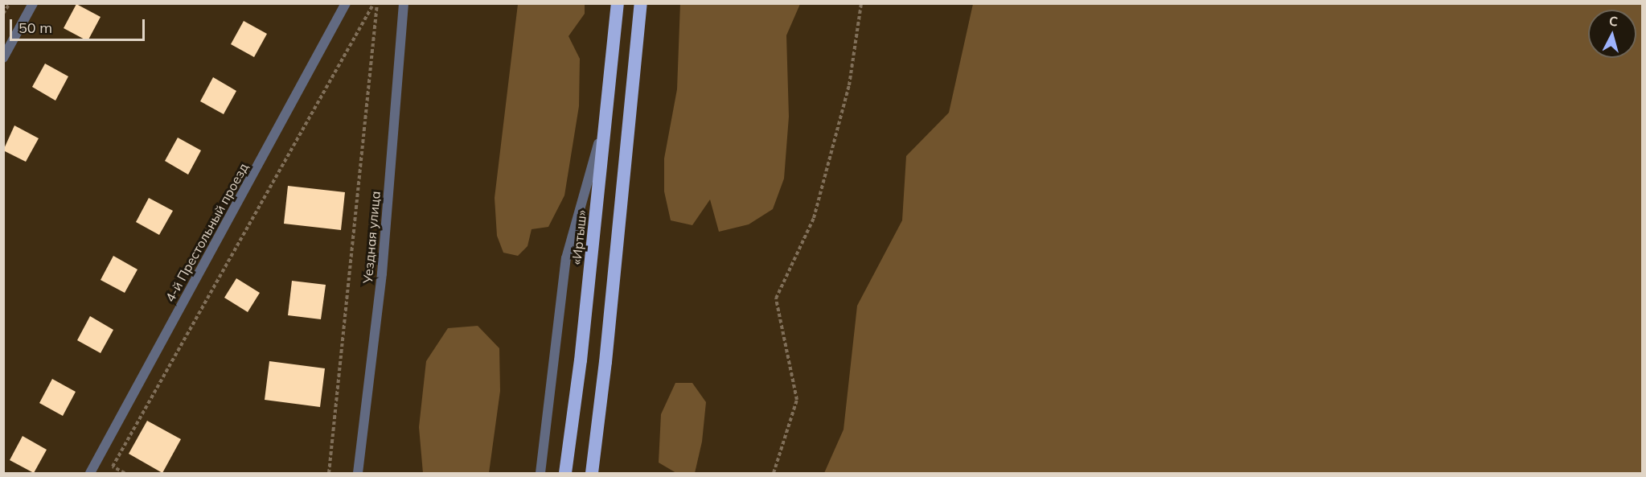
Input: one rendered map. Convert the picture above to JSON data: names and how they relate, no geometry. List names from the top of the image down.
{
  "streets": {
    "highway": ["«Иртыш»"],
    "street": ["4-й Престольный проезд", "Уездная улица"]
  },
  "scale_bar": "50 m",
  "north": "top"
}
